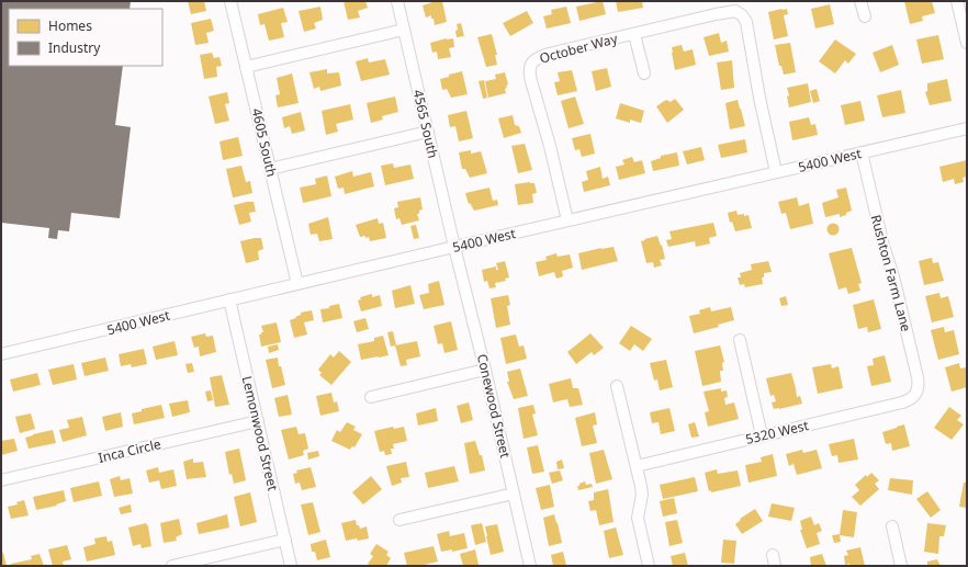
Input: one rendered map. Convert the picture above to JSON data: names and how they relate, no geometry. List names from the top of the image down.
{
  "streets": {
    "street": [
      "October Way",
      "4565 South",
      "4605 South",
      "5400 West",
      "Rushton Farm Lane",
      "Conewood Street",
      "5320 West",
      "Lemonwood Street",
      "Inca Circle"
    ]
  },
  "crossings": [
    ["October Way", "5400 West"],
    ["4565 South", "5400 West"],
    ["4565 South", "Conewood Street"],
    ["4605 South", "5400 West"],
    ["5400 West", "Rushton Farm Lane"],
    ["5400 West", "Conewood Street"],
    ["5400 West", "Lemonwood Street"],
    ["Rushton Farm Lane", "5320 West"],
    ["Lemonwood Street", "Inca Circle"]
  ],
  "legend": ["Homes", "Industry"]
}
